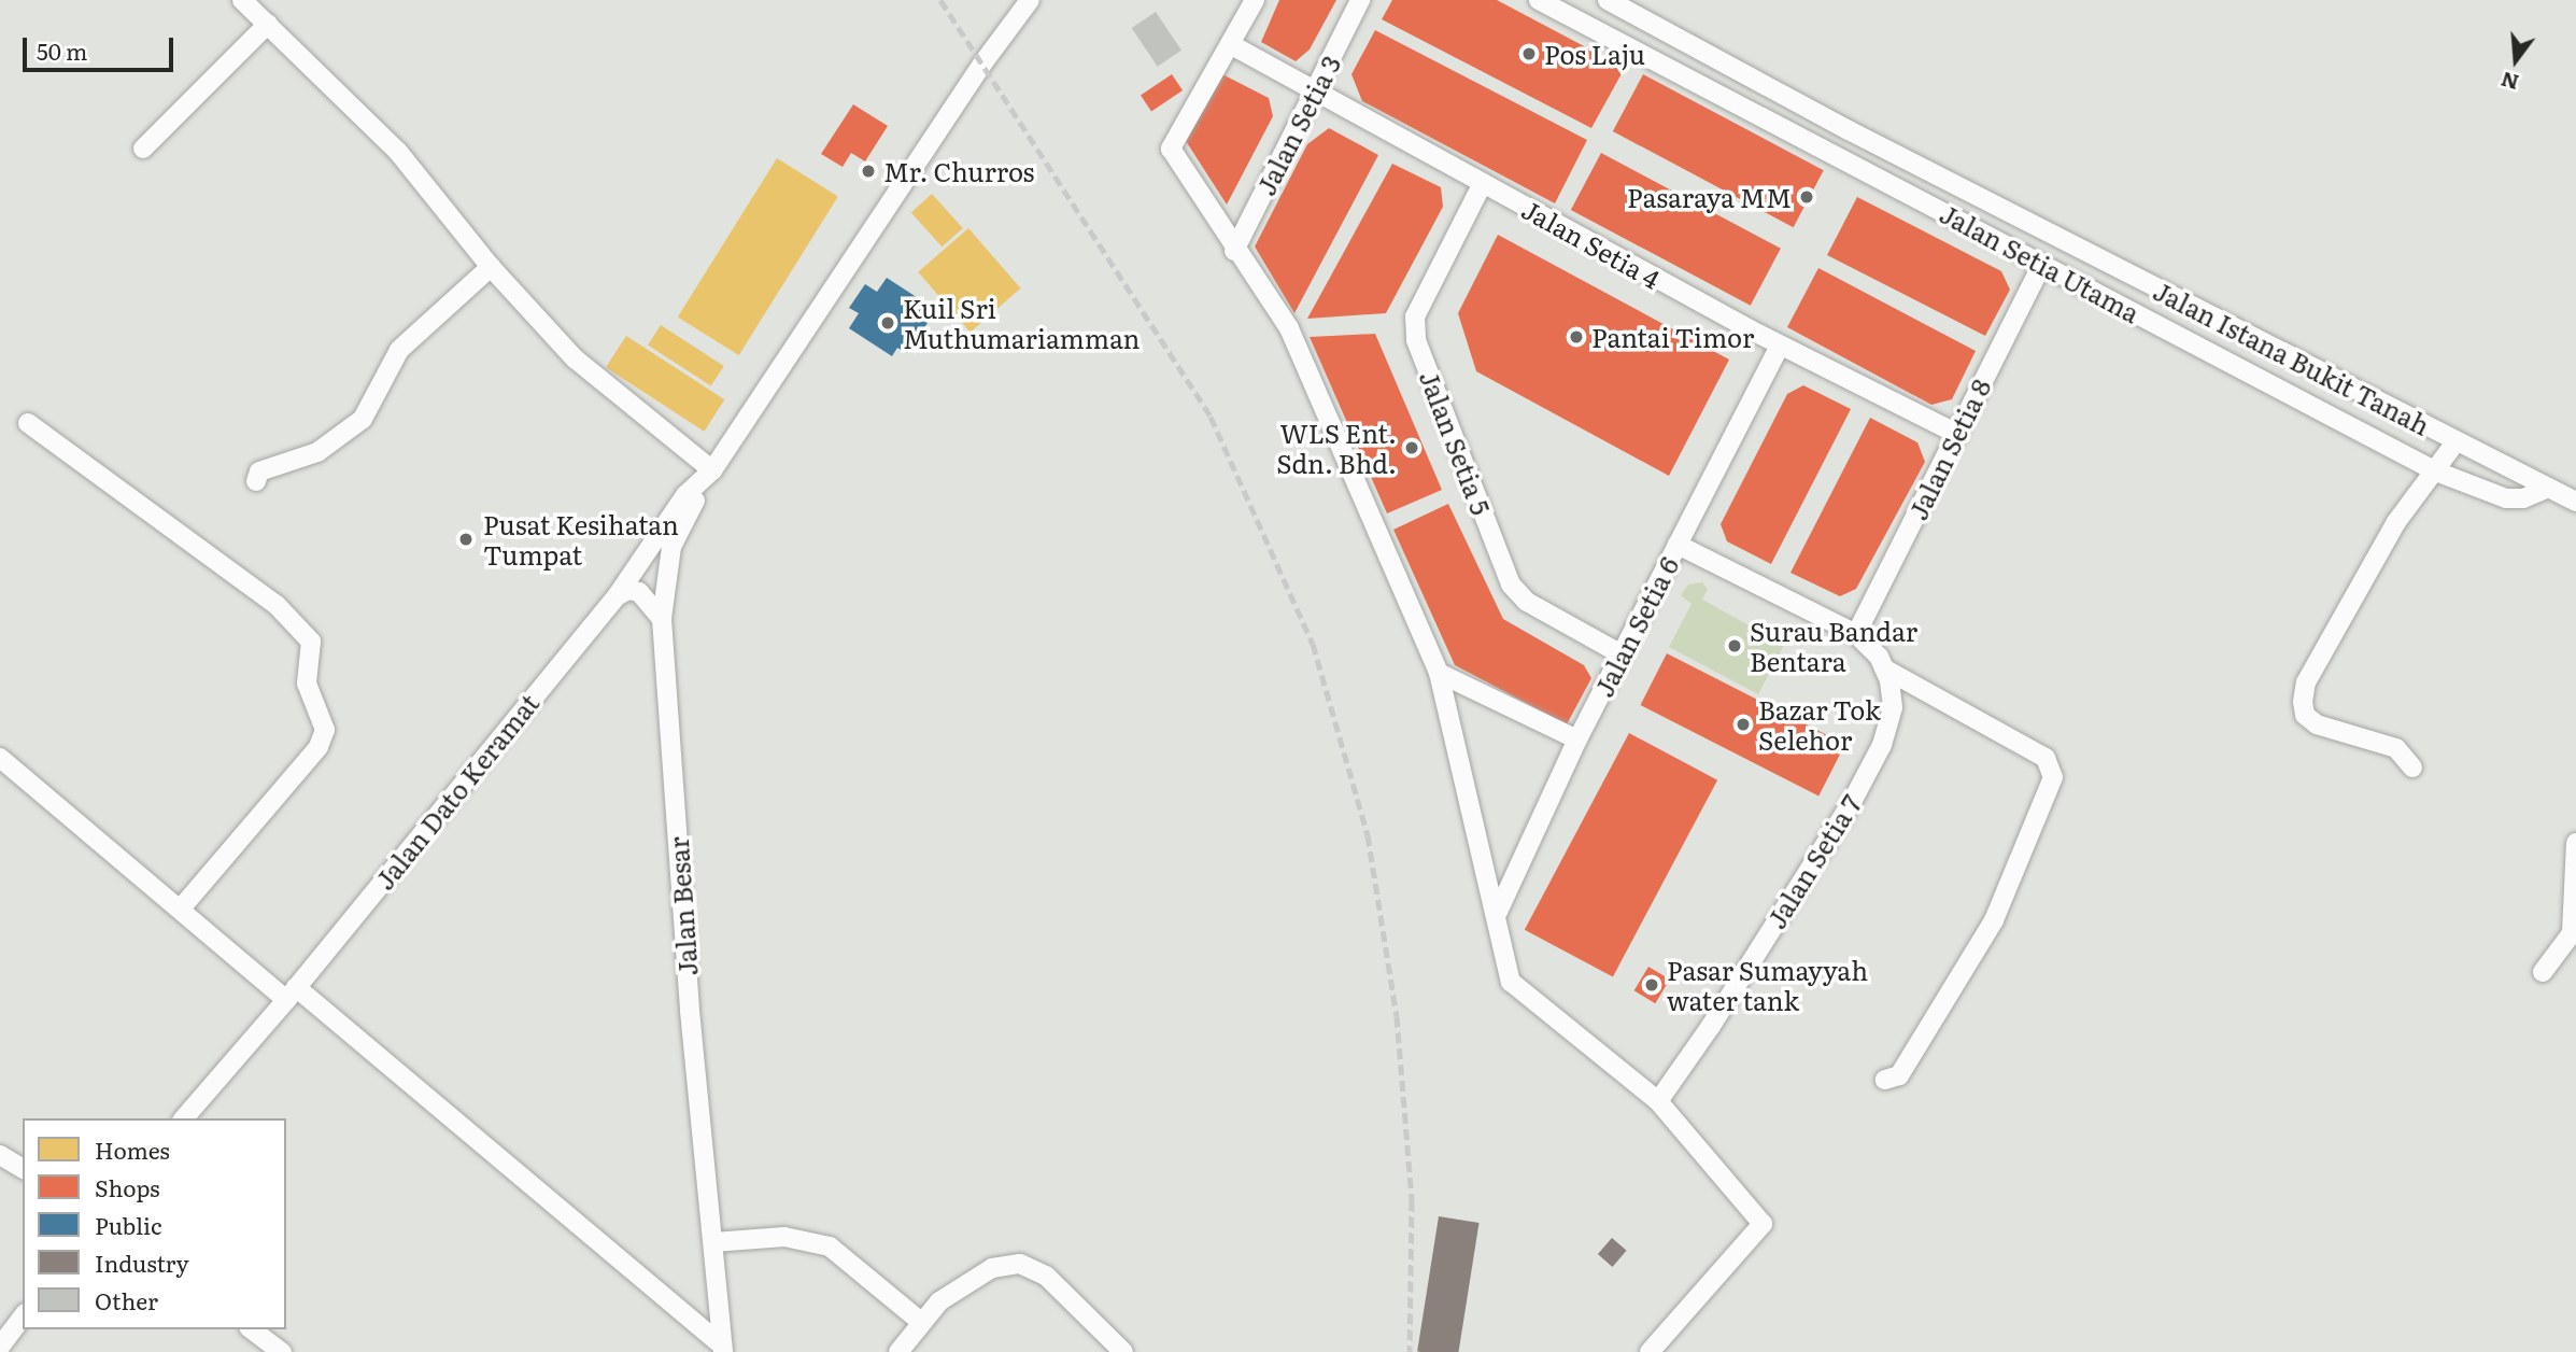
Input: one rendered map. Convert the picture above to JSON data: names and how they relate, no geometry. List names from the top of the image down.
{
  "streets": {
    "street": [
      "Jalan Setia 3",
      "Jalan Setia 4",
      "Jalan Setia Utama",
      "Jalan Istana Bukit Tanah",
      "Jalan Setia 5",
      "Jalan Setia 8",
      "Jalan Setia 6",
      "Jalan Dato Keramat",
      "Jalan Setia 7",
      "Jalan Besar"
    ]
  },
  "crossings": [
    ["Jalan Setia 3", "Jalan Setia 4"],
    ["Jalan Setia 4", "Jalan Setia 5"],
    ["Jalan Setia 4", "Jalan Setia 8"],
    ["Jalan Setia 4", "Jalan Setia 6"],
    ["Jalan Setia Utama", "Jalan Istana Bukit Tanah"],
    ["Jalan Setia Utama", "Jalan Setia 8"],
    ["Jalan Setia 5", "Jalan Setia 6"],
    ["Jalan Setia 8", "Jalan Setia 7"],
    ["Jalan Setia 6", "Jalan Setia 7"],
    ["Jalan Dato Keramat", "Jalan Besar"]
  ],
  "places": [
    "Pos Laju",
    "Mr. Churros",
    "Pasaraya MM",
    "Kuil Sri Muthumariamman",
    "Pantai Timor",
    "WLS Ent. Sdn. Bhd.",
    "Pusat Kesihatan Tumpat",
    "Surau Bandar Bentara",
    "Bazar Tok Selehor",
    "Pasar Sumayyah water tank"
  ],
  "legend": [
    "Homes",
    "Shops",
    "Public",
    "Industry",
    "Other"
  ],
  "scale_bar": "50 m",
  "north": "bottom"
}
